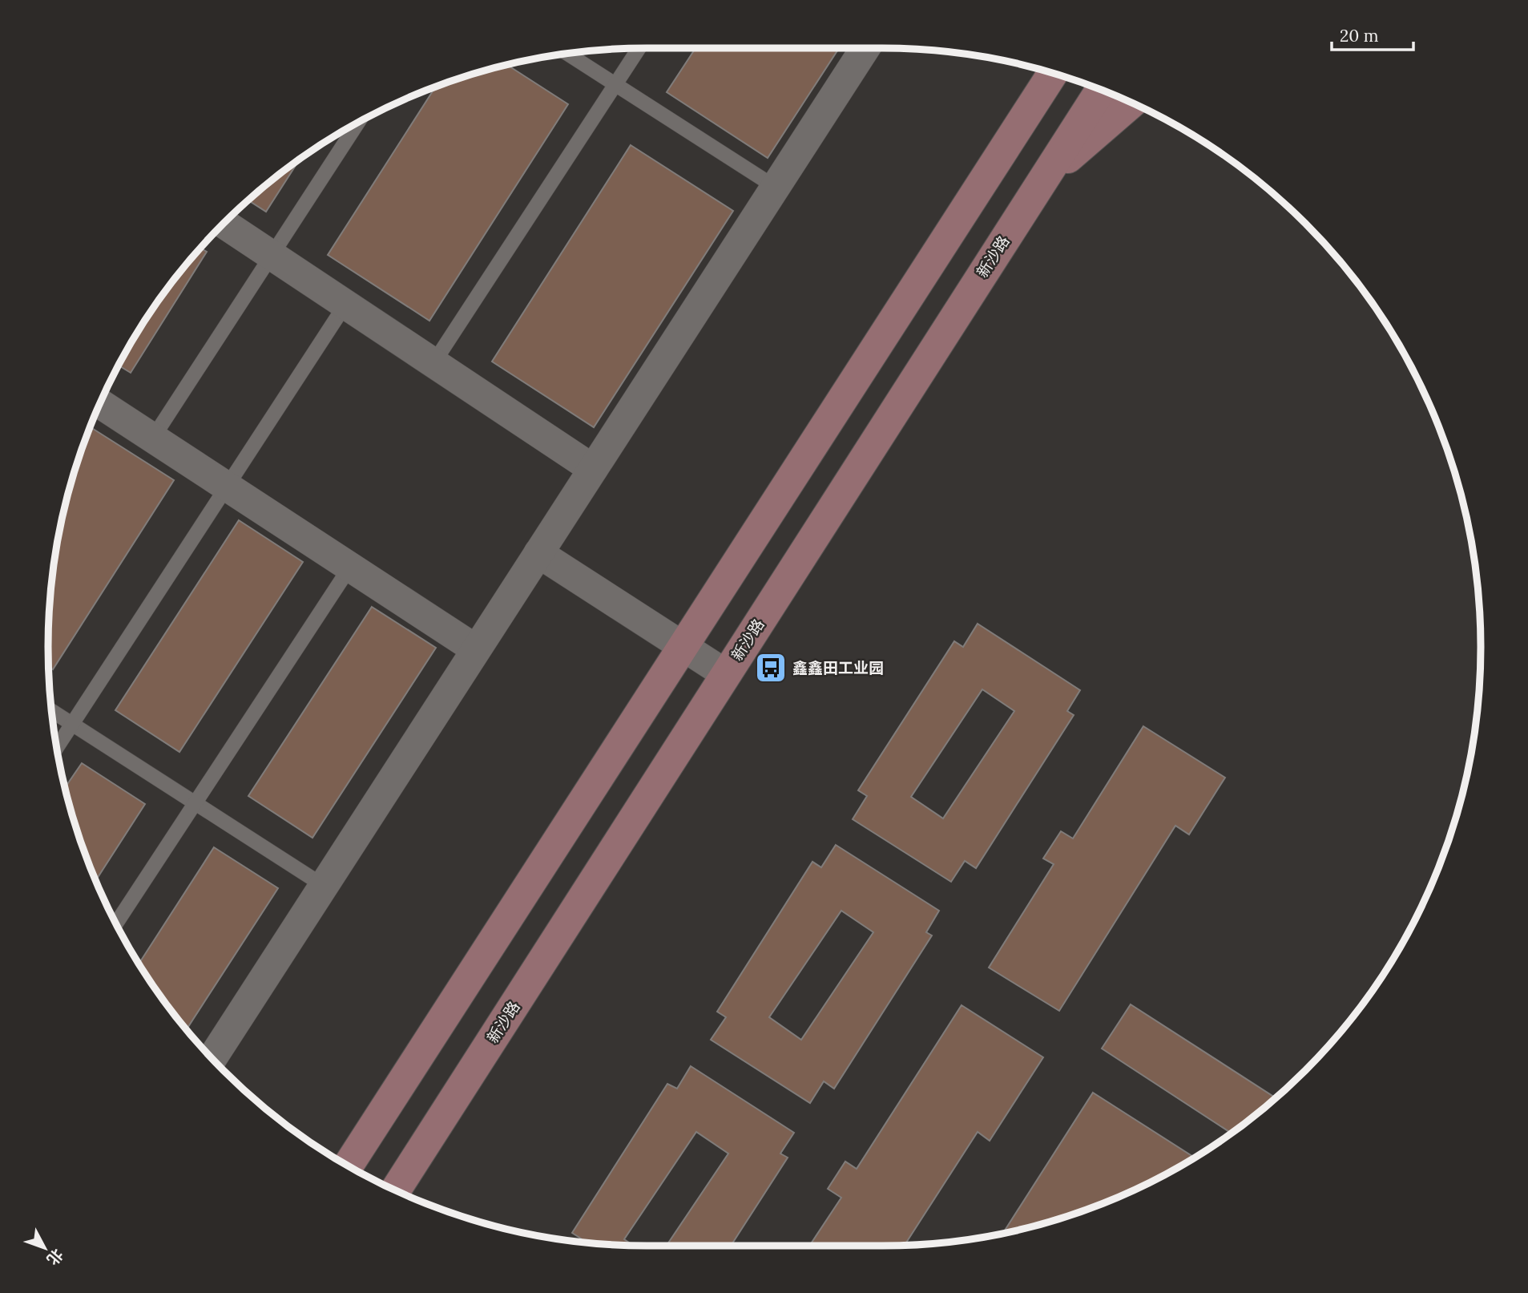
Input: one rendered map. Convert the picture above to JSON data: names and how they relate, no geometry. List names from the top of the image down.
{
  "streets": {
    "main road": ["新沙路"]
  },
  "places": {
    "bus stop": ["鑫鑫田工业园"]
  },
  "scale_bar": "20 m",
  "north": "bottom right"
}
